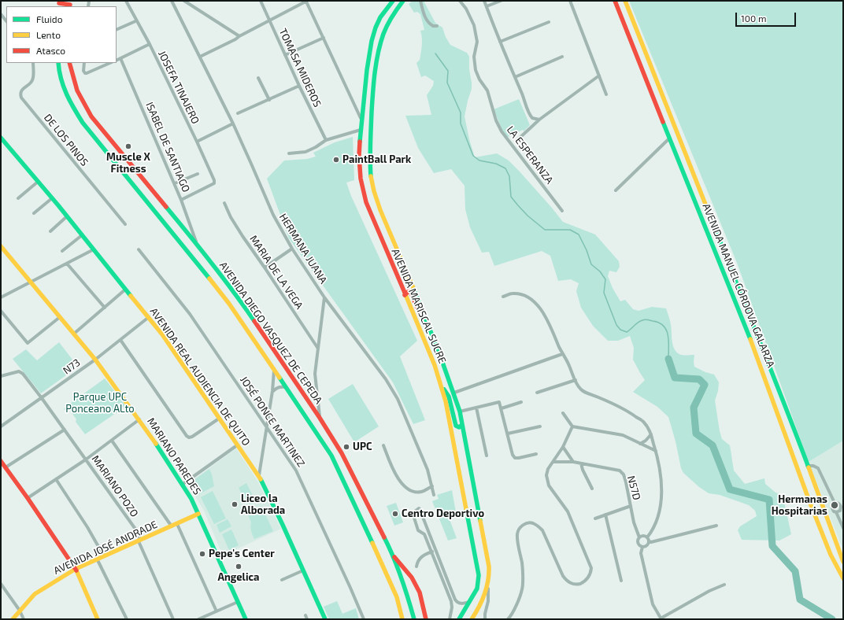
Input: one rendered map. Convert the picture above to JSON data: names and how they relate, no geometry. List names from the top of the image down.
{
  "streets": {
    "main road": [
      "AVENIDA MANUEL CÓRDOVA GALARZA",
      "AVENIDA MARISCAL SUCRE",
      "AVENIDA DIEGO VASQUEZ DE CEPEDA",
      "AVENIDA REAL AUDIENCIA DE QUITO",
      "MARIANO PAREDES",
      "AVENIDA JOSÉ ANDRADE"
    ],
    "street": [
      "TOMASA MIDEROS",
      "JOSEFA TINAJERO",
      "DE LOS PINOS",
      "ISABEL DE SANTIAGO",
      "LA ESPERANZA",
      "HERMANA JUANA",
      "MARIA DE LA VEGA",
      "N73",
      "JOSÉ PONCE MARTINEZ",
      "MARIANO POZO",
      "N57D"
    ]
  },
  "crossings": [
    ["JOSEFA TINAJERO", "ISABEL DE SANTIAGO"],
    ["ISABEL DE SANTIAGO", "AVENIDA DIEGO VASQUEZ DE CEPEDA"],
    ["N73", "AVENIDA REAL AUDIENCIA DE QUITO"],
    ["N73", "MARIANO PAREDES"],
    ["N73", "MARIANO POZO"],
    ["MARIANO PAREDES", "AVENIDA JOSÉ ANDRADE"],
    ["MARIANO POZO", "AVENIDA JOSÉ ANDRADE"]
  ],
  "parks": ["Parque UPC Ponceano ALto"],
  "places": [
    "Muscle X Fitness",
    "PaintBall Park",
    "UPC",
    "Liceo la Alborada",
    "Hermanas Hospitarias",
    "Centro Deportivo",
    "Pepe's Center",
    "Angelica"
  ],
  "legend": ["Fluido", "Lento", "Atasco"],
  "scale_bar": "100 m"
}
